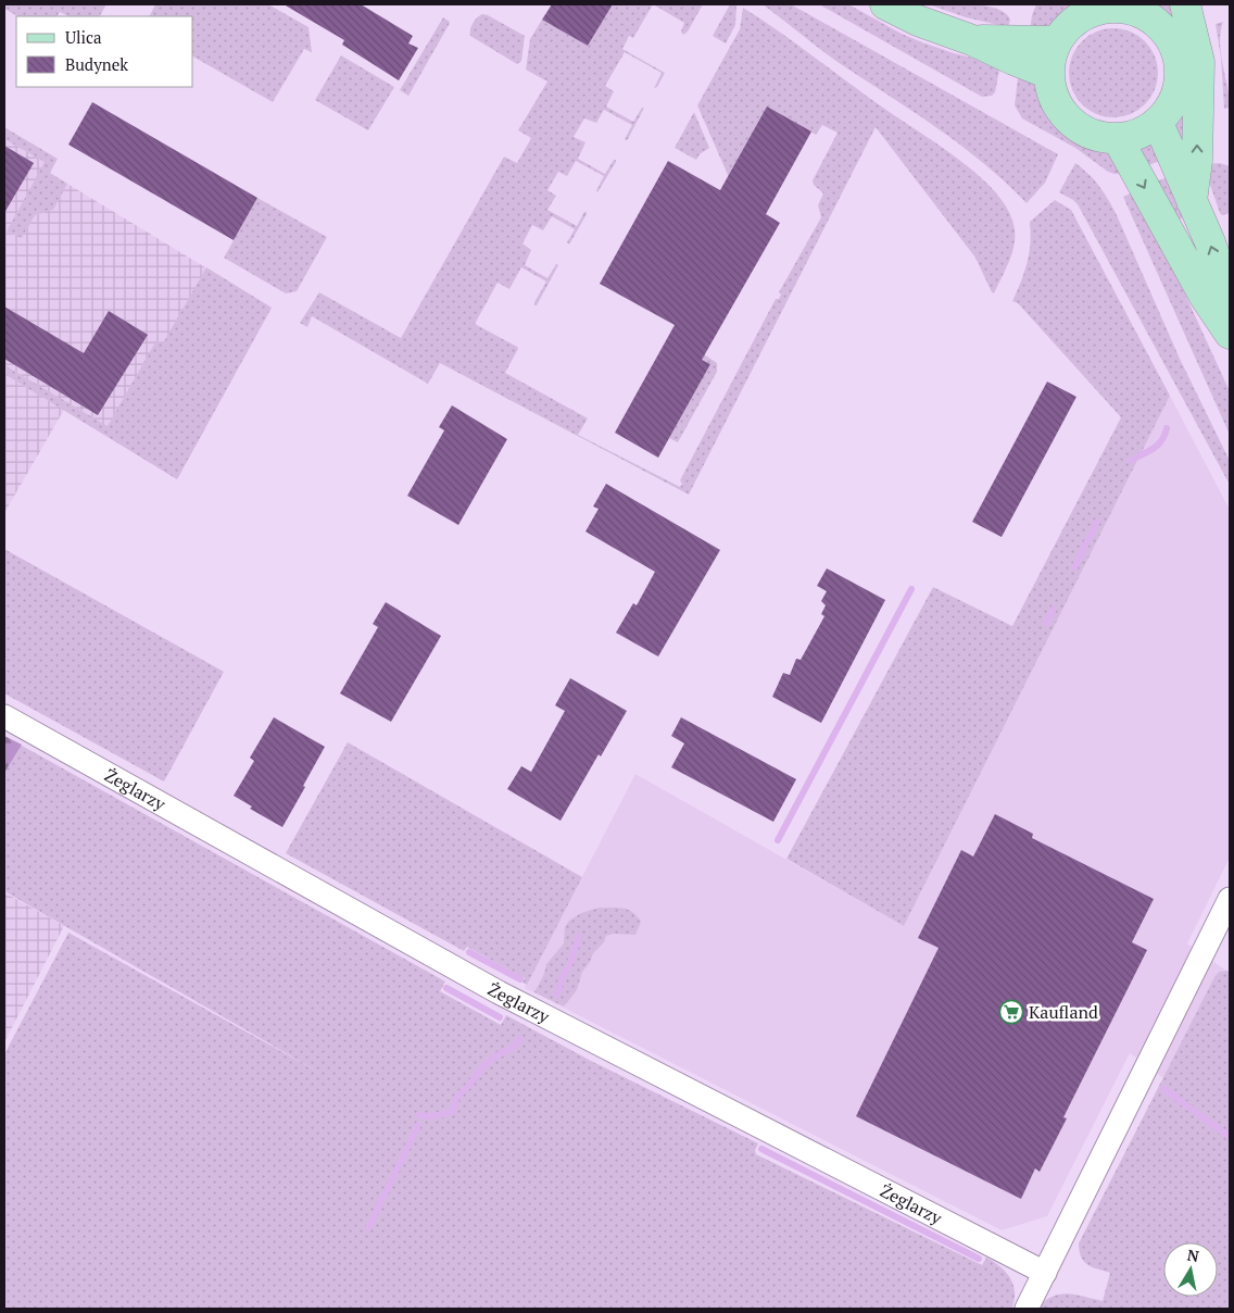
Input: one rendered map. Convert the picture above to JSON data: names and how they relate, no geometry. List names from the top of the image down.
{
  "streets": {
    "street": ["Żeglarzy"]
  },
  "places": {
    "supermarket": ["Kaufland"]
  },
  "legend": ["Ulica", "Budynek"],
  "north": "top"
}
